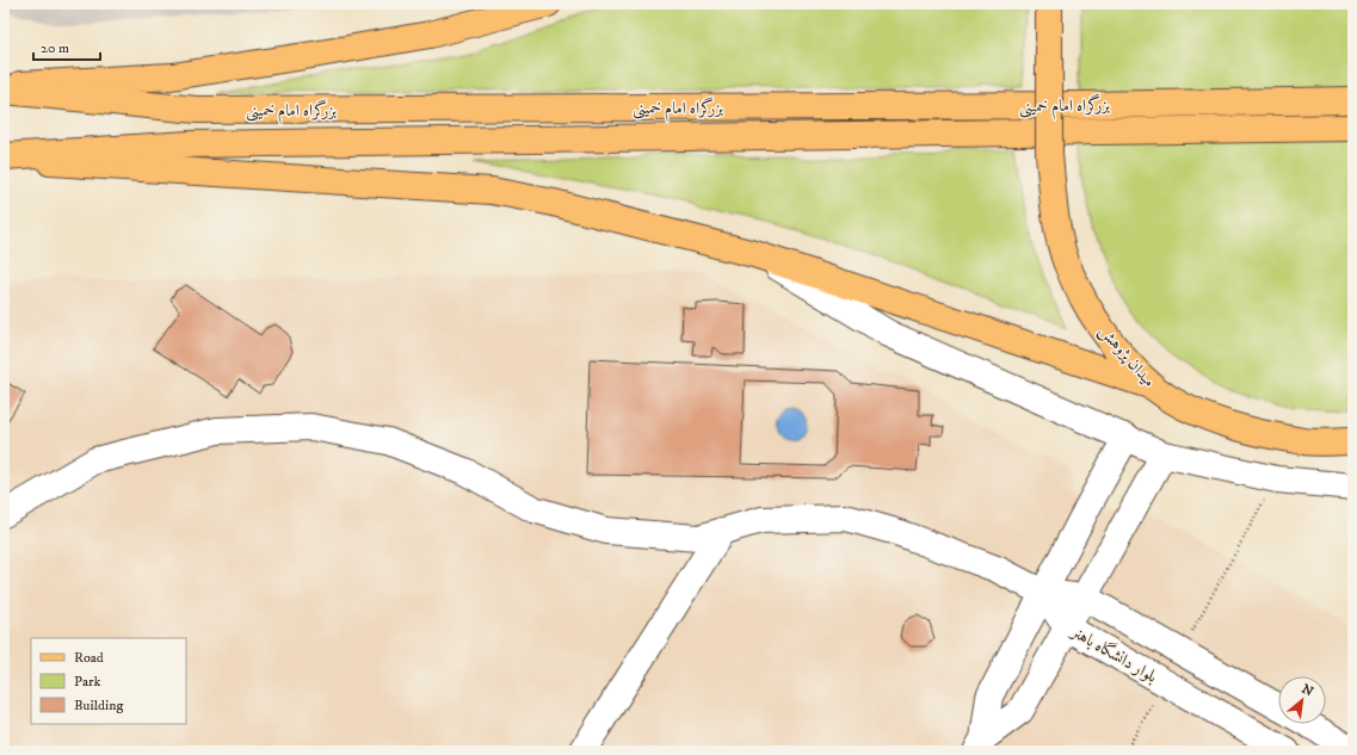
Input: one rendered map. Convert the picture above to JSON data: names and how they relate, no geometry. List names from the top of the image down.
{
  "streets": {
    "main road": ["بزرگراه امام خمینی", "میدان پژوهش"],
    "lane": ["بلوار دانشگاه باهنر"]
  },
  "legend": ["Road", "Park", "Building"],
  "scale_bar": "20 m",
  "north": "top right"
}
